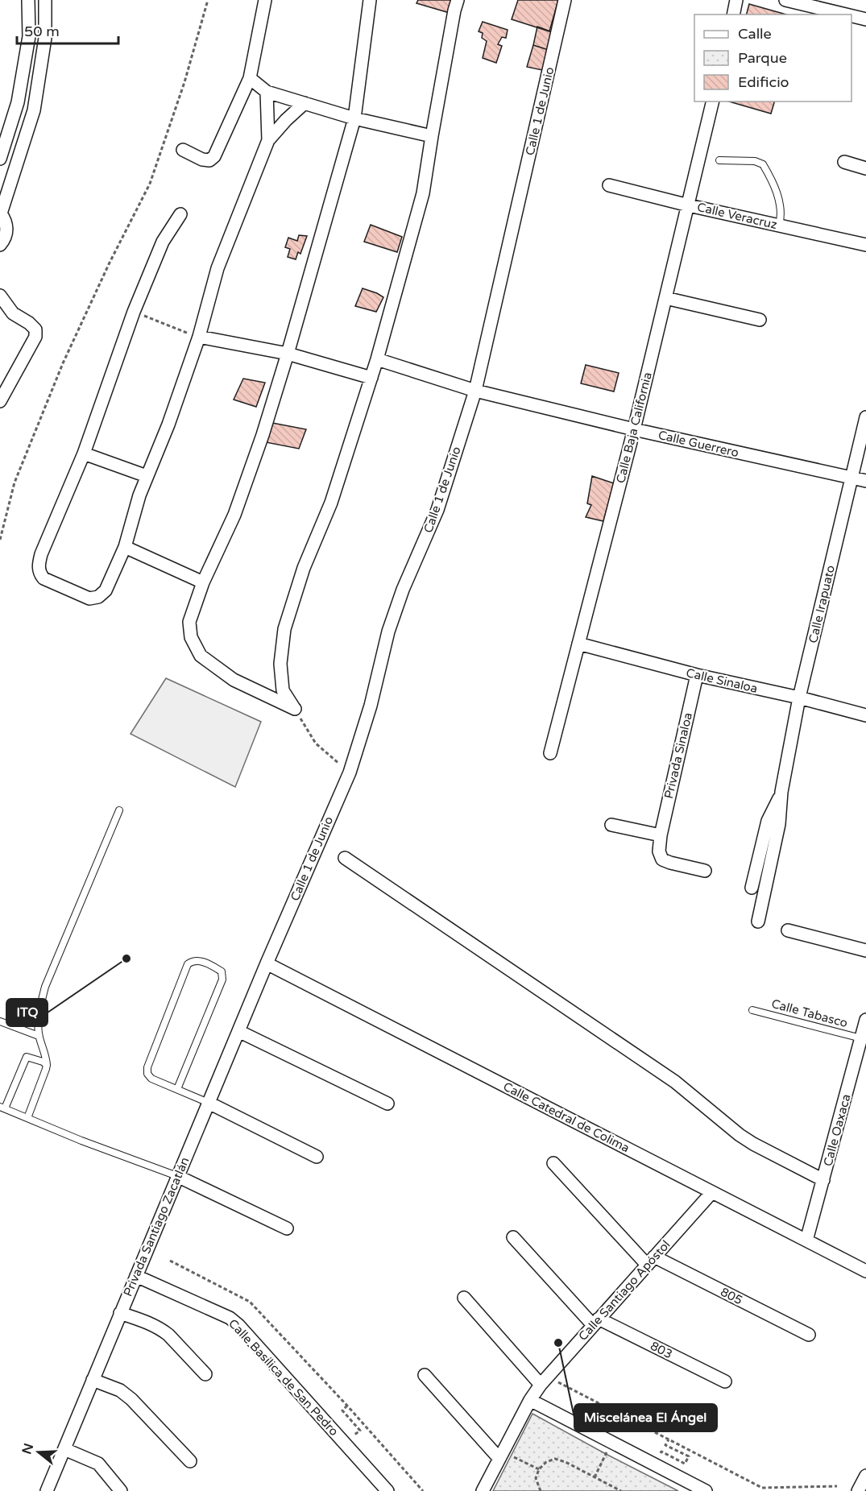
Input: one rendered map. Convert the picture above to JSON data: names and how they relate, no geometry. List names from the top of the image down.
{
  "streets": {
    "street": [
      "Calle 1 de Junio",
      "Calle Veracruz",
      "Calle Baja California",
      "Calle Guerrero",
      "Calle Irapuato",
      "Calle Sinaloa",
      "Privada Sinaloa",
      "Calle Catedral de Colima",
      "Calle Oaxaca",
      "Privada Santiago Zacatlán",
      "Calle Santiago Apóstol",
      "805",
      "803",
      "Calle Basílica de San Pedro"
    ],
    "lane": ["Calle Tabasco"]
  },
  "crossings": [
    ["Calle 1 de Junio", "Calle Guerrero"],
    ["Calle 1 de Junio", "Calle Catedral de Colima"],
    ["Calle 1 de Junio", "Privada Santiago Zacatlán"],
    ["Calle Veracruz", "Calle Baja California"],
    ["Calle Baja California", "Calle Guerrero"],
    ["Calle Baja California", "Calle Sinaloa"],
    ["Calle Guerrero", "Calle Irapuato"],
    ["Calle Irapuato", "Calle Sinaloa"],
    ["Calle Sinaloa", "Privada Sinaloa"],
    ["Calle Tabasco", "Calle Oaxaca"],
    ["Calle Catedral de Colima", "Calle Oaxaca"],
    ["Calle Catedral de Colima", "Privada Santiago Zacatlán"],
    ["Calle Catedral de Colima", "Calle Santiago Apóstol"],
    ["Privada Santiago Zacatlán", "Calle Basílica de San Pedro"],
    ["Calle Santiago Apóstol", "805"],
    ["Calle Santiago Apóstol", "803"]
  ],
  "places": ["ITQ", "Miscelánea El Ángel"],
  "legend": ["Calle", "Parque", "Edificio"],
  "scale_bar": "50 m",
  "north": "left"
}
